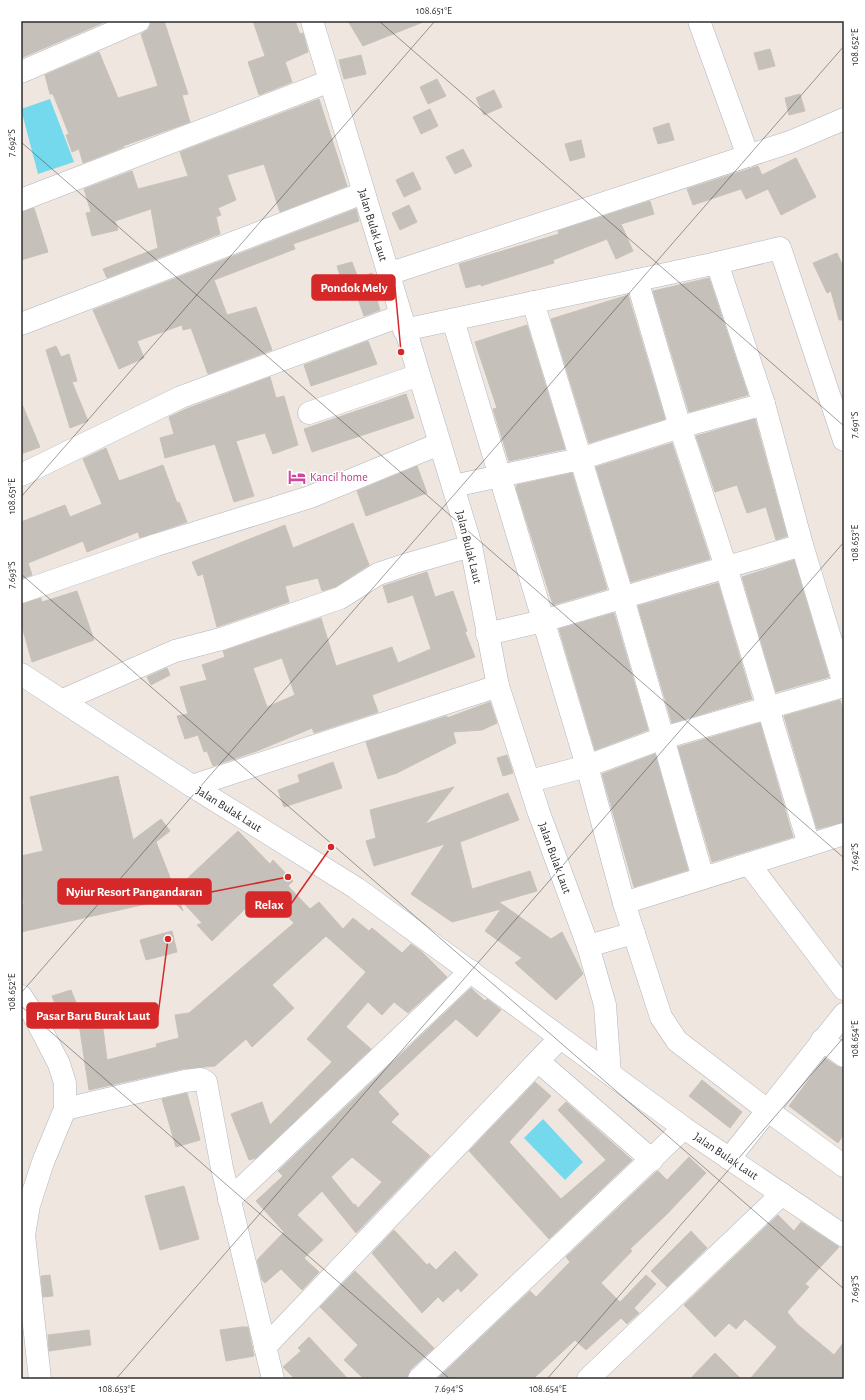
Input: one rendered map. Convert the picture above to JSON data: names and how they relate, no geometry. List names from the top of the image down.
{
  "streets": {
    "street": ["Jalan Bulak Laut"]
  },
  "places": {
    "other": [
      "Pondok Mely",
      "Relax",
      "Nyiur Resort Pangandaran",
      "Pasar Baru Burak Laut"
    ],
    "hotel": ["Kancil home"]
  },
  "coordinates": [
    "108.651°E",
    "108.652°E",
    "7.692°S",
    "7.691°S",
    "108.653°E",
    "7.693°S",
    "108.654°E",
    "7.694°S"
  ]
}
